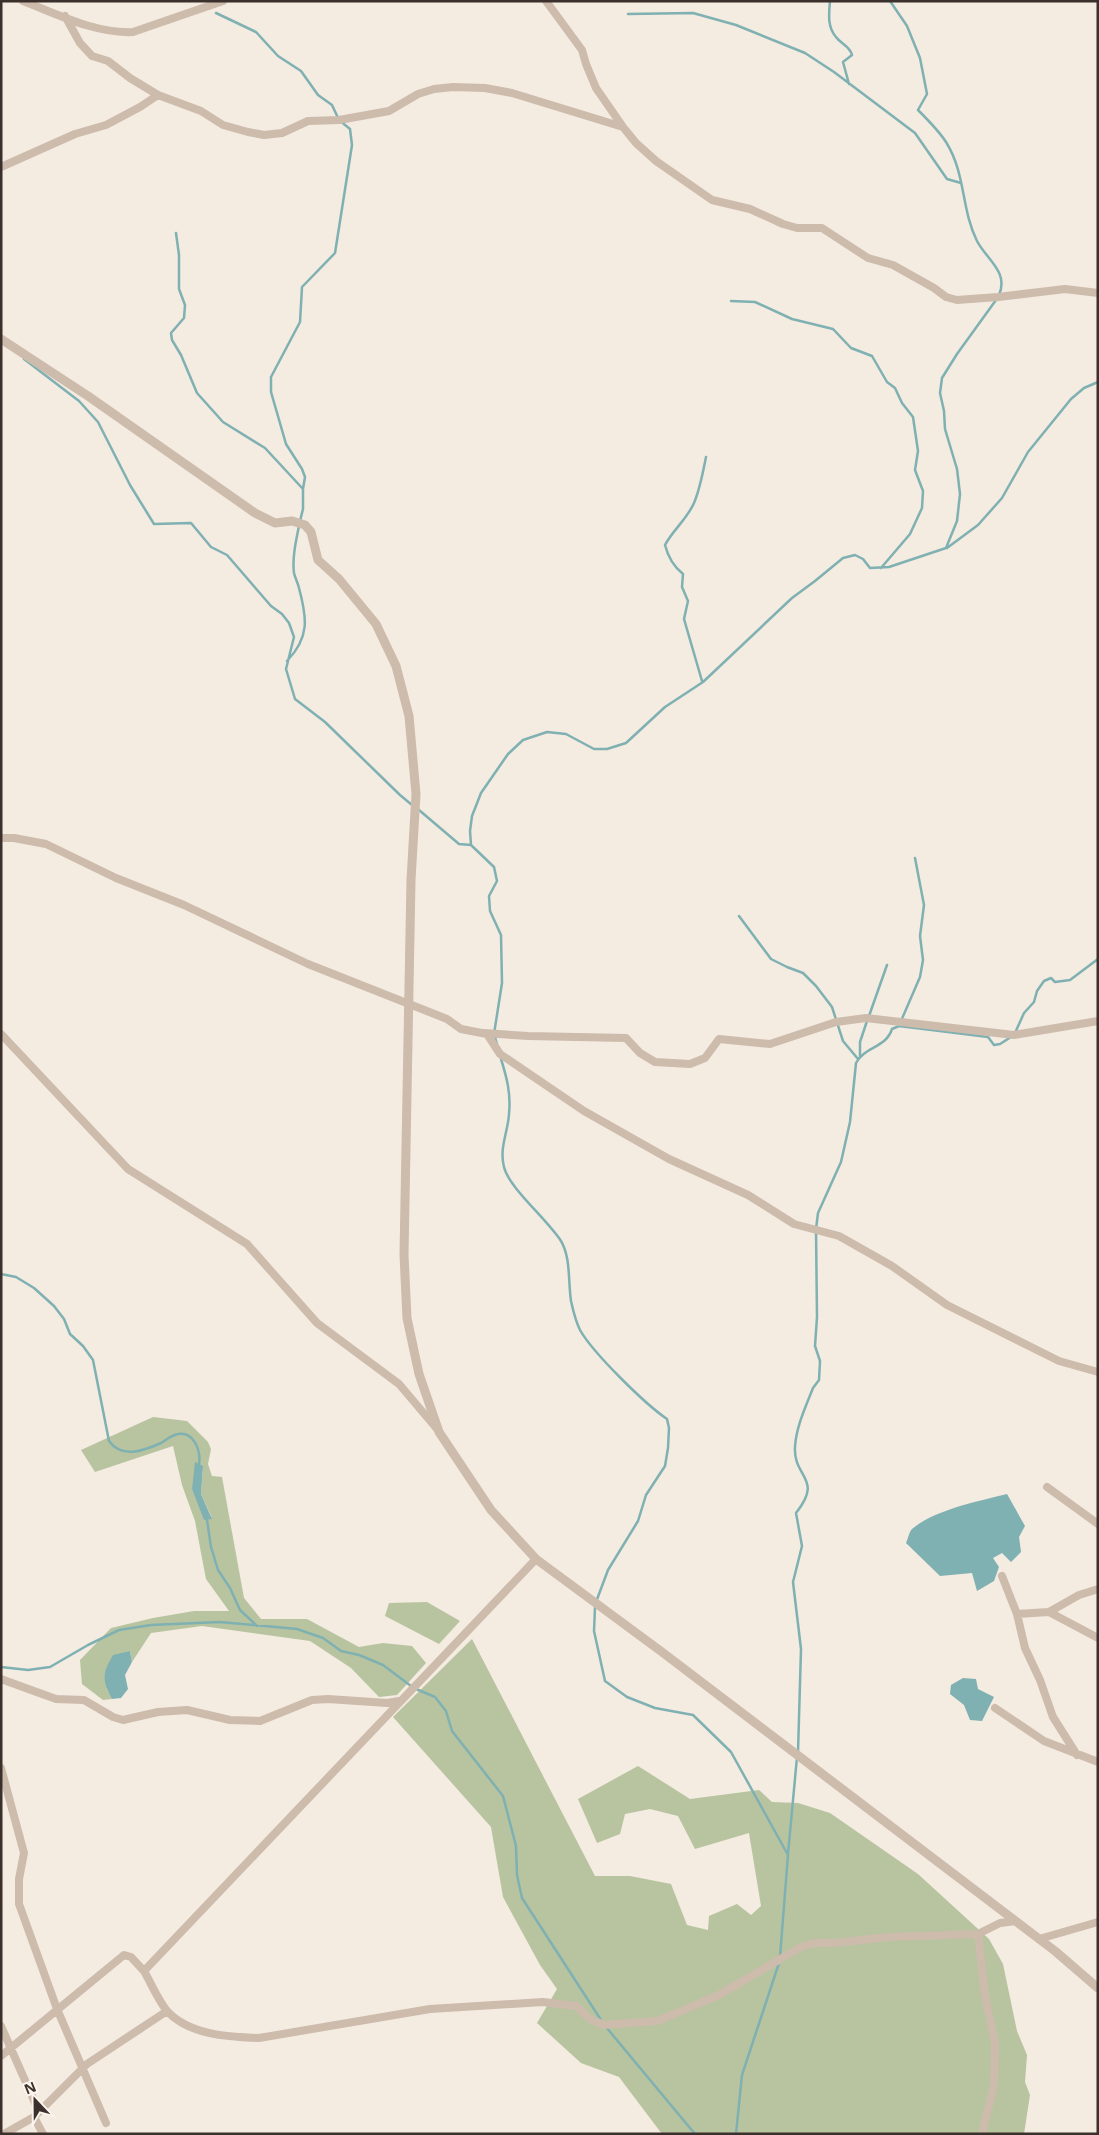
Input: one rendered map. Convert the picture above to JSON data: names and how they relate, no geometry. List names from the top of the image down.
{
  "north": "top"
}
